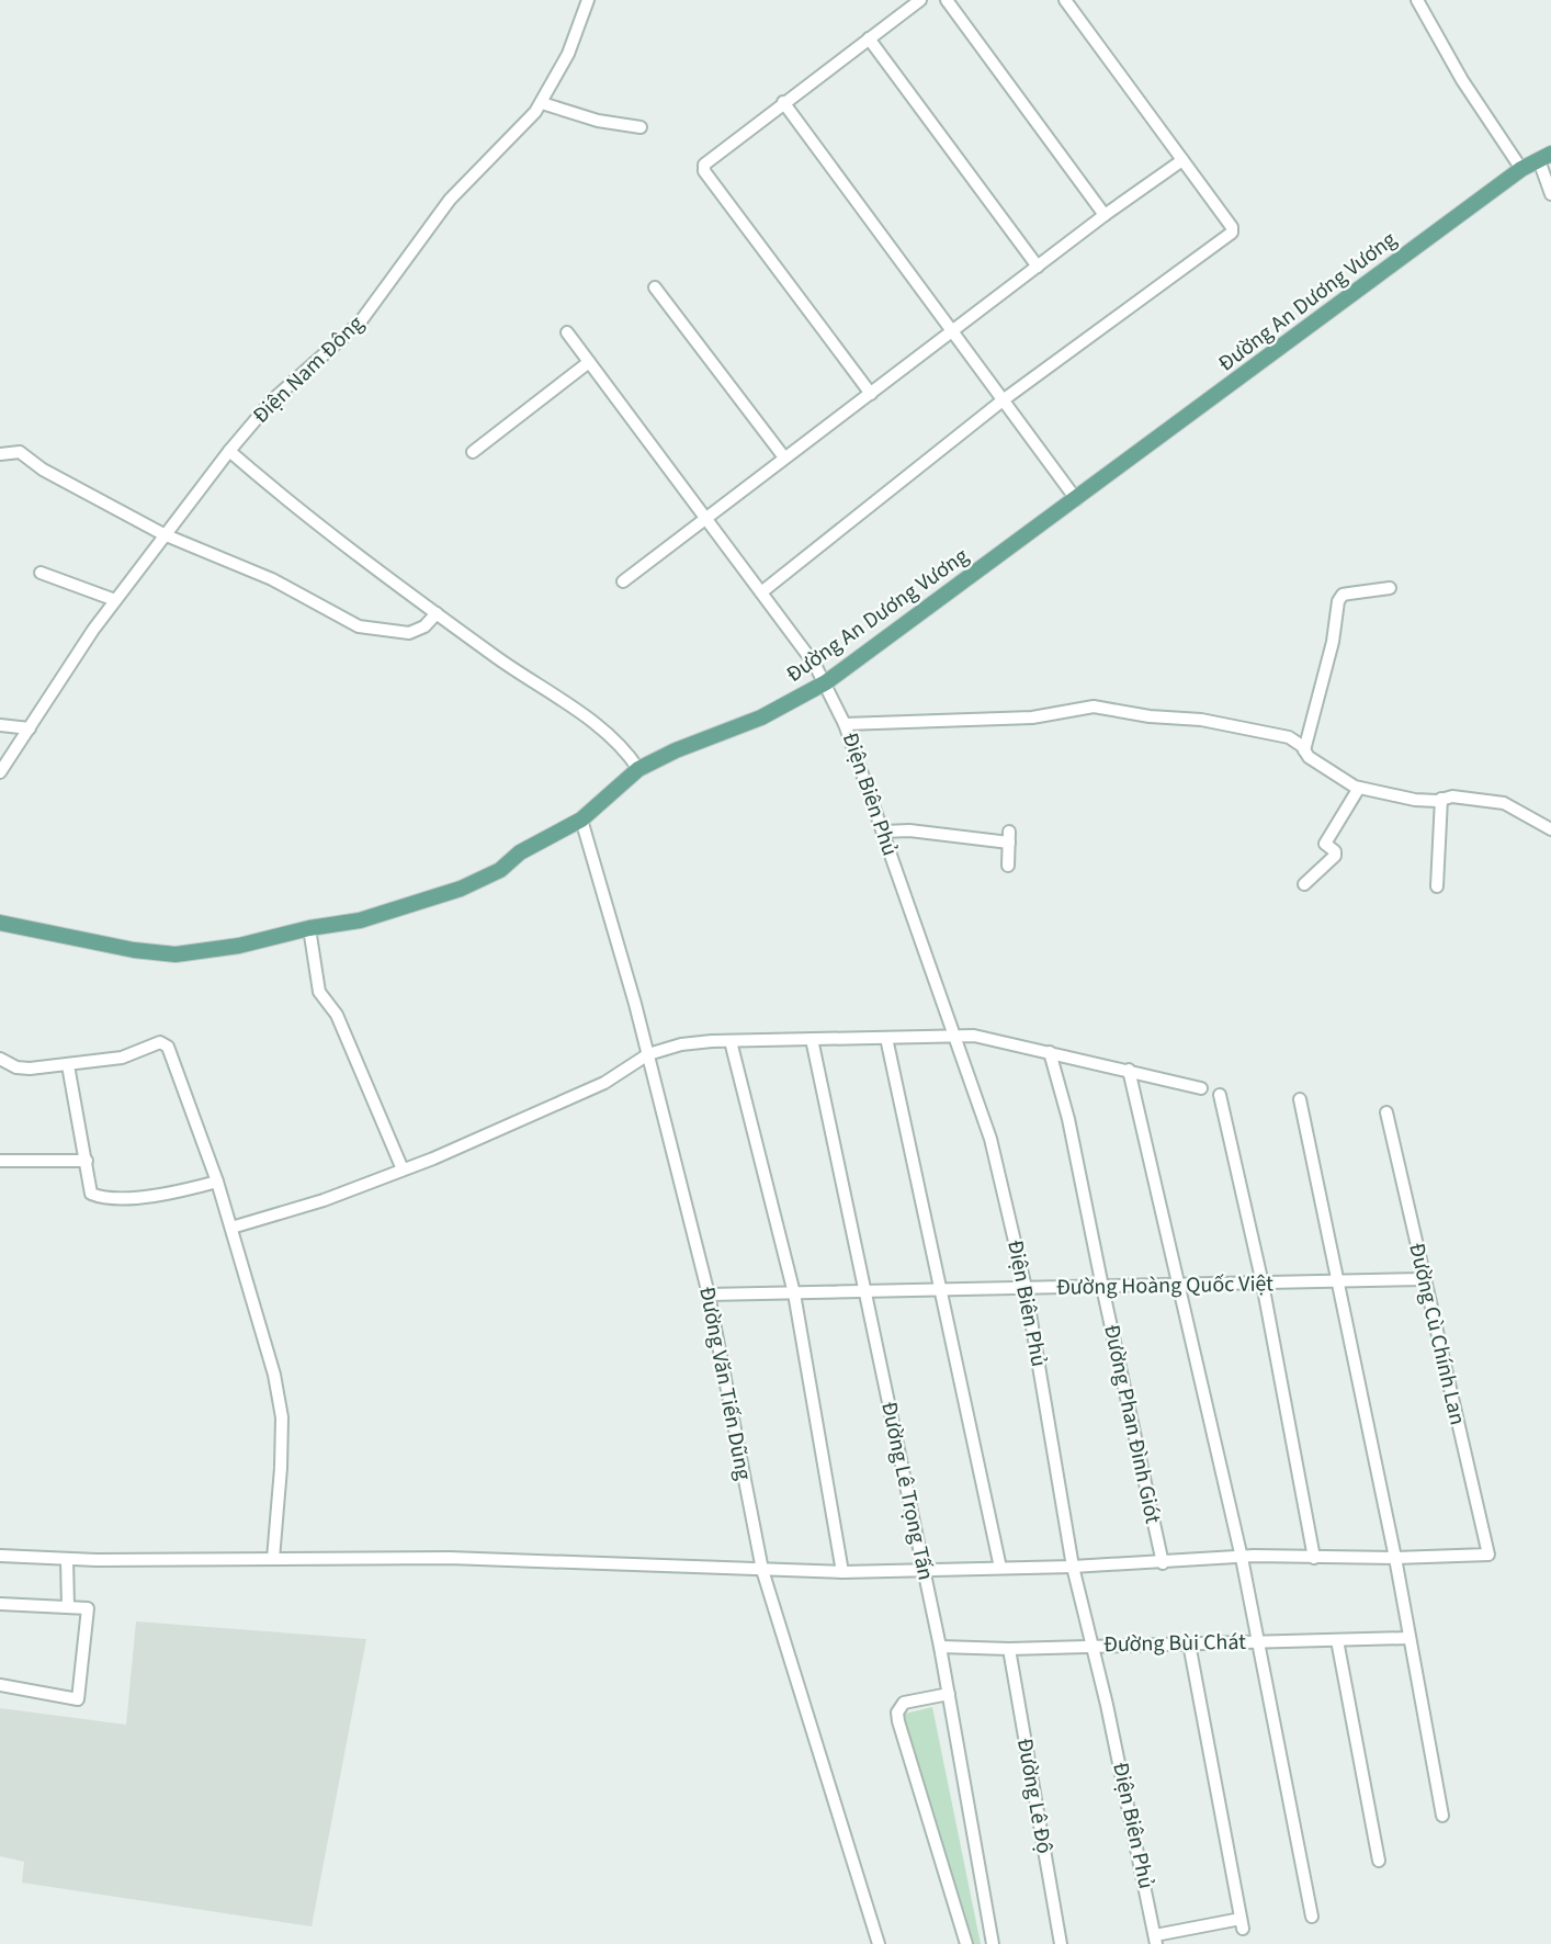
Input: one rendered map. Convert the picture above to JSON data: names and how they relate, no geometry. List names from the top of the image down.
{
  "streets": {
    "main road": ["Đường An Dương Vương"],
    "street": [
      "Điện Nam Đông",
      "Điện Biên Phủ",
      "Đường Hoàng Quốc Việt",
      "Đường Cù Chính Lan",
      "Đường Văn Tiến Dũng",
      "Đường Phan Đình Giót",
      "Đường Lê Trọng Tấn",
      "Đường Bùi Chát",
      "Đường Lê Độ"
    ]
  },
  "crossings": [
    ["Đường An Dương Vương", "Điện Biên Phủ"],
    ["Đường An Dương Vương", "Đường Văn Tiến Dũng"],
    ["Điện Biên Phủ", "Đường Hoàng Quốc Việt"],
    ["Điện Biên Phủ", "Đường Bùi Chát"],
    ["Đường Hoàng Quốc Việt", "Đường Cù Chính Lan"],
    ["Đường Hoàng Quốc Việt", "Đường Văn Tiến Dũng"],
    ["Đường Hoàng Quốc Việt", "Đường Phan Đình Giót"],
    ["Đường Hoàng Quốc Việt", "Đường Lê Trọng Tấn"],
    ["Đường Lê Trọng Tấn", "Đường Bùi Chát"],
    ["Đường Bùi Chát", "Đường Lê Độ"]
  ]
}
